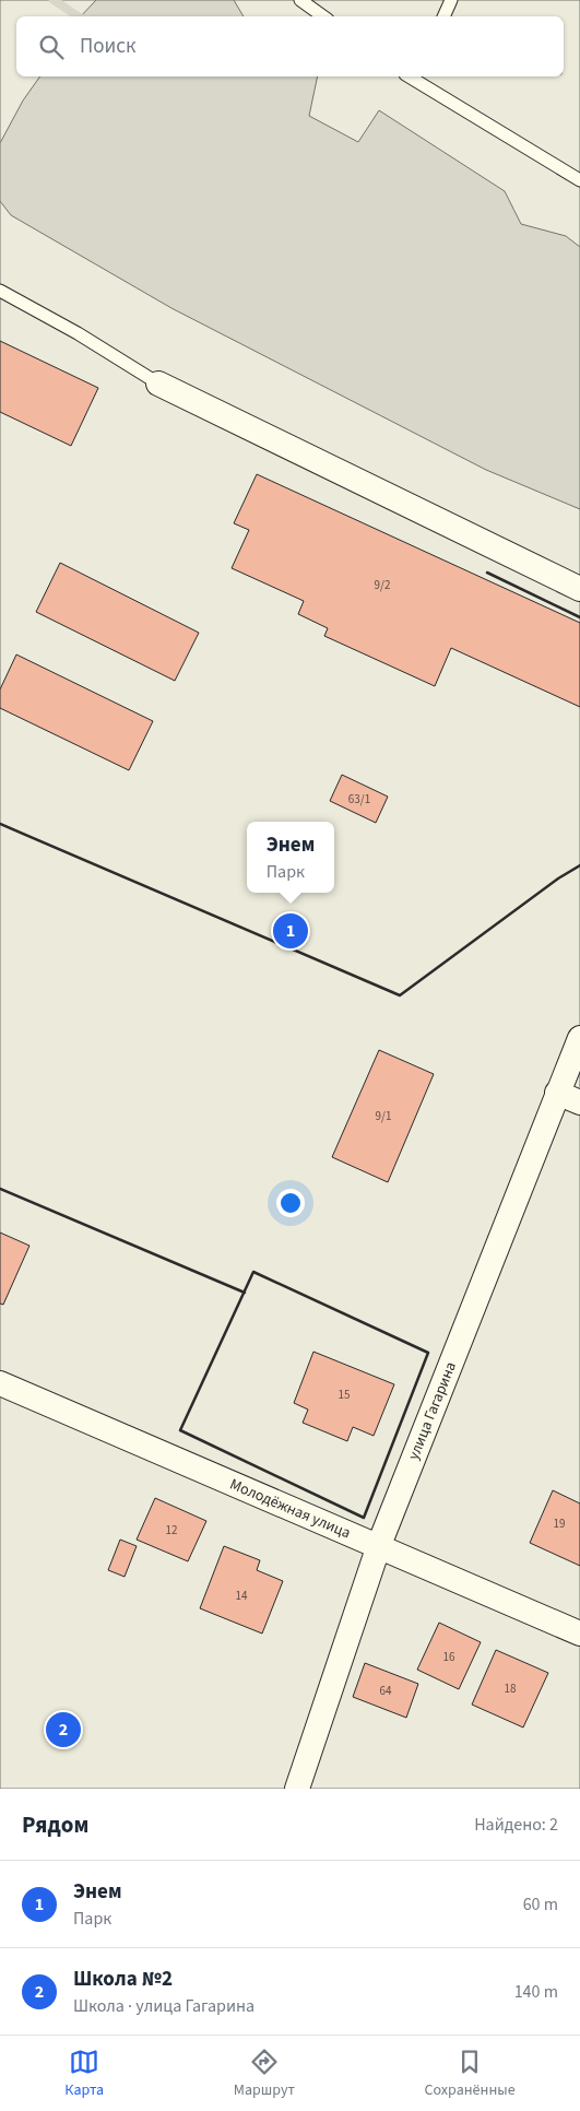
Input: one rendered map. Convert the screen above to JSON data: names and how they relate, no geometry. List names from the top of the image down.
{
  "streets": {
    "street": ["улица Гагарина", "Молодёжная улица"]
  },
  "crossings": [
    ["улица Гагарина", "Молодёжная улица"]
  ],
  "house_numbers": [
    "9/2",
    "63/1",
    "9/1",
    "15",
    "19",
    "12",
    "14",
    "16",
    "18",
    "64"
  ],
  "page": {
    "search": "Поиск",
    "popup": ["Энем", "Парк"],
    "pins": ["1", "2"],
    "heading": ["Рядом", "Найдено: 2"],
    "list": [
      {
        "mark": "1",
        "name": "Энем",
        "note": "Парк",
        "value": "60 m"
      },
      {
        "mark": "2",
        "name": "Школа №2",
        "note": "Школа · улица Гагарина",
        "value": "140 m"
      }
    ],
    "nav": ["Карта", "Маршрут", "Сохранённые"]
  }
}
